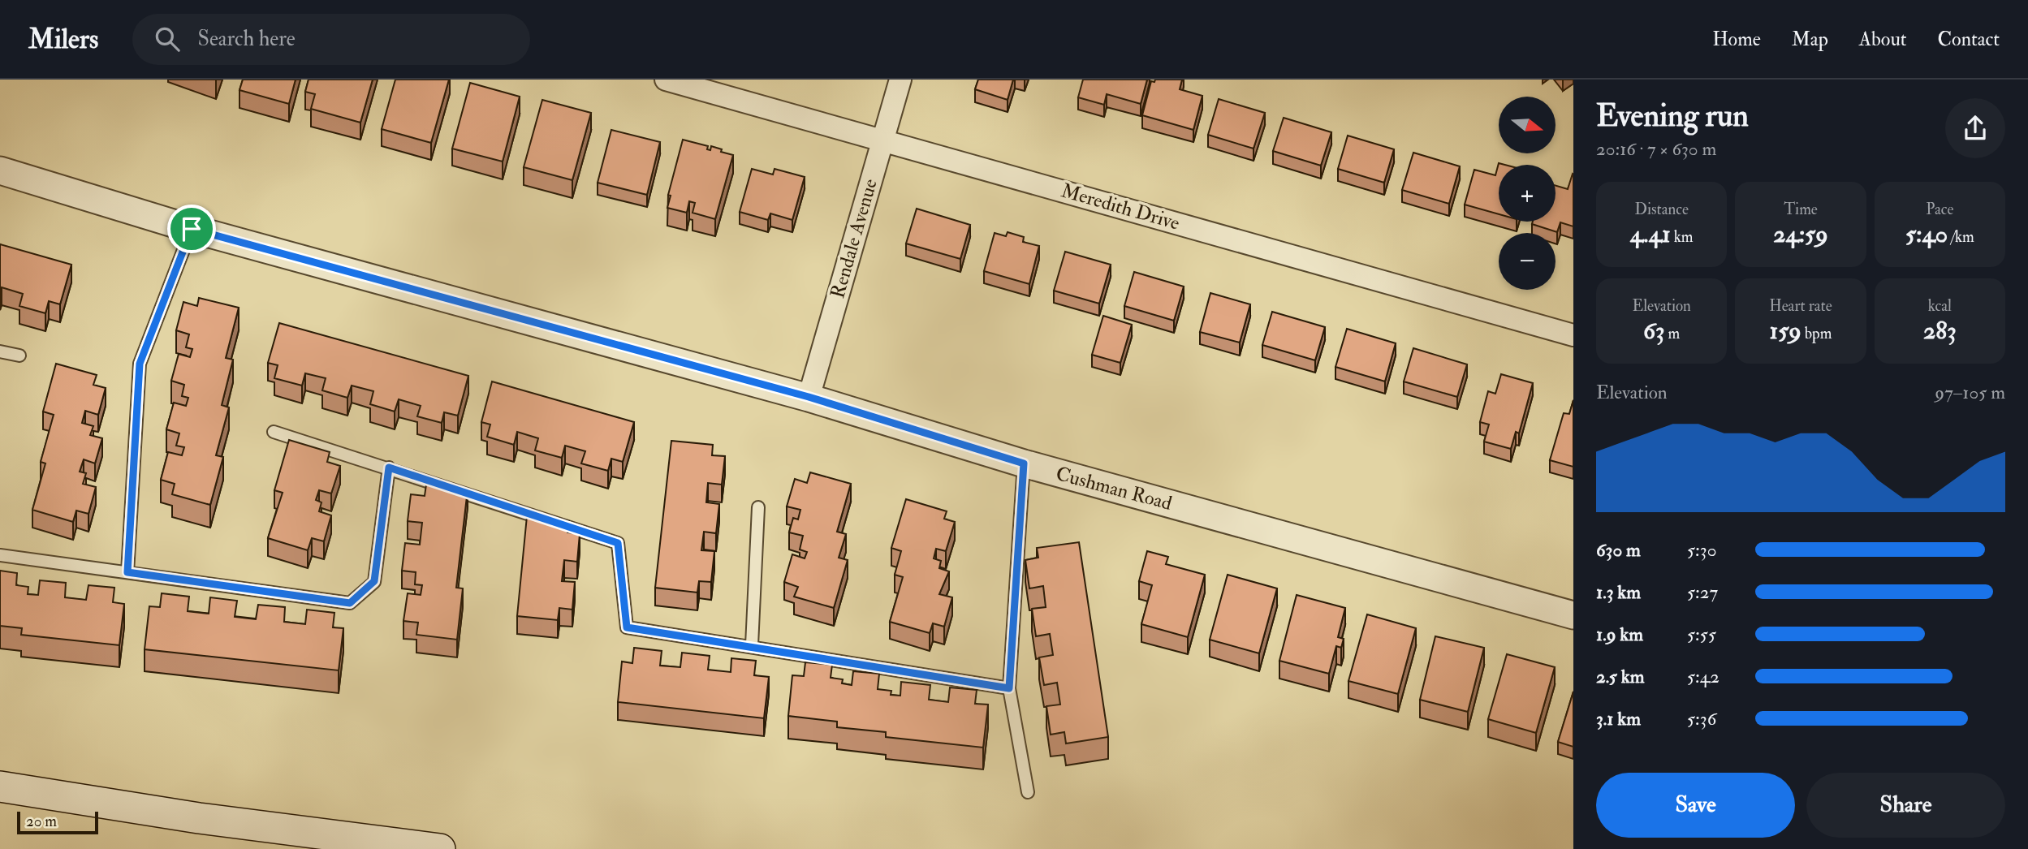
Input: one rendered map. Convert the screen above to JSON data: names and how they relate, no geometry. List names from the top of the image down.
{
  "streets": {
    "street": ["Meredith Drive", "Rendale Avenue", "Cushman Road"]
  },
  "crossings": [
    ["Meredith Drive", "Rendale Avenue"],
    ["Rendale Avenue", "Cushman Road"]
  ],
  "scale_bar": "20 m",
  "north": "right",
  "page": {
    "header": "Milers",
    "search": "Search here",
    "nav": [
      "Home",
      "Map",
      "About",
      "Contact"
    ],
    "heading": ["Evening run", "20:16 · 7 × 630 m"],
    "map_buttons": ["+", "−"],
    "stats": [
      ["Distance", "4.41 km"],
      ["Time", "24:59"],
      ["Pace", "5:40 /km"],
      ["Elevation", "63 m"],
      ["Heart rate", "159 bpm"],
      ["kcal", "283"]
    ],
    "chart": ["Elevation", "97–105 m"],
    "list": [
      {
        "name": "630 m",
        "note": "5:30"
      },
      {
        "name": "1.3 km",
        "note": "5:27"
      },
      {
        "name": "1.9 km",
        "note": "5:55"
      },
      {
        "name": "2.5 km",
        "note": "5:42"
      },
      {
        "name": "3.1 km",
        "note": "5:36"
      }
    ],
    "buttons": ["Save", "Share"],
    "scale": "20 m"
  }
}
